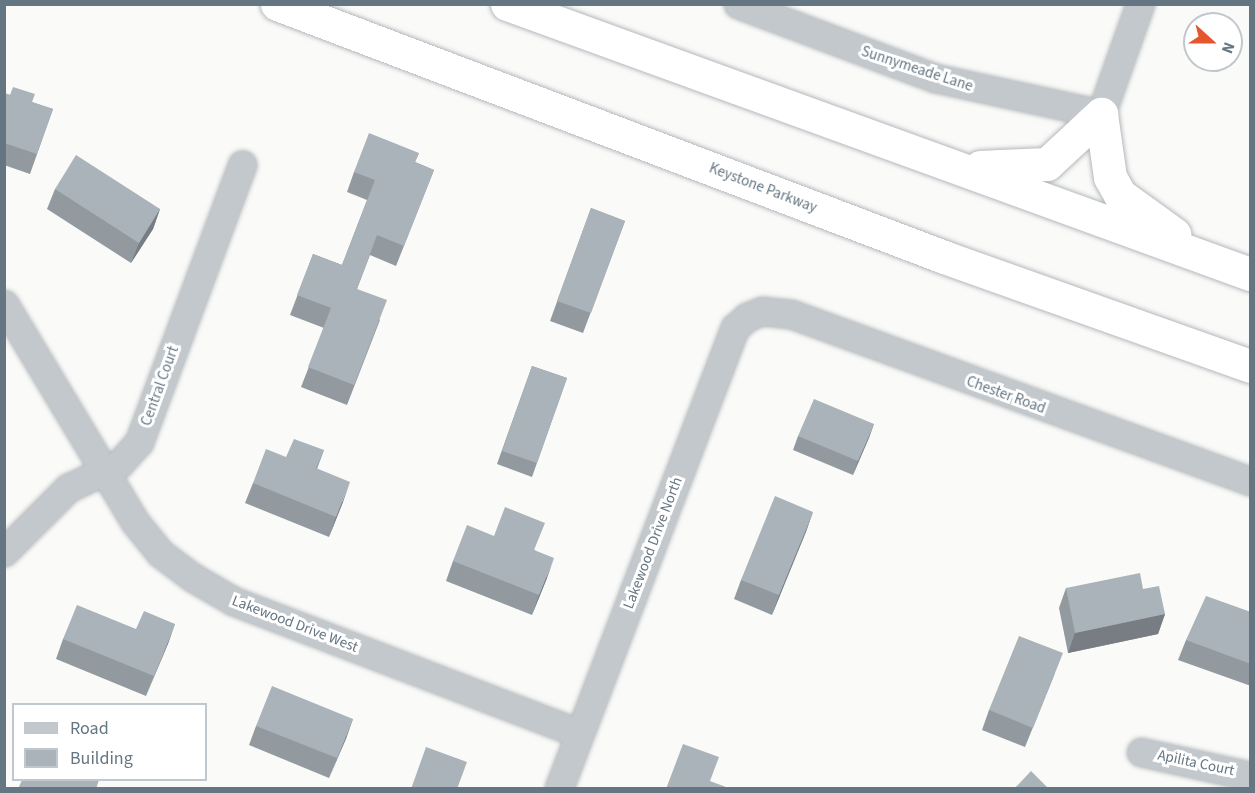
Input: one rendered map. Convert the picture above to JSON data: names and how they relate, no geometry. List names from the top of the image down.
{
  "streets": {
    "highway": ["Keystone Parkway"],
    "street": [
      "Sunnymeade Lane",
      "Central Court",
      "Chester Road",
      "Lakewood Drive North",
      "Lakewood Drive West",
      "Apilita Court"
    ]
  },
  "crossings": [
    ["Central Court", "Lakewood Drive West"],
    ["Chester Road", "Lakewood Drive North"],
    ["Lakewood Drive North", "Lakewood Drive West"]
  ],
  "legend": ["Road", "Building"],
  "north": "right"
}
